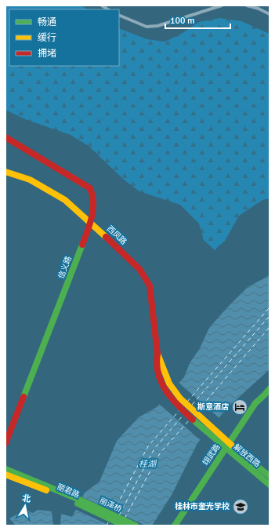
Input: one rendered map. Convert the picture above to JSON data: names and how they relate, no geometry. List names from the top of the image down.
{
  "streets": {
    "main road": [
      "西凤路",
      "信义路",
      "翊武路",
      "解放西路",
      "丽君路",
      "丽泽桥"
    ]
  },
  "crossings": [
    ["西凤路", "信义路"],
    ["西凤路", "解放西路"],
    ["翊武路", "解放西路"],
    ["丽君路", "丽泽桥"]
  ],
  "water": ["桂湖"],
  "places": {
    "hotel": ["斯意酒店"],
    "school or university": ["桂林市奎光学校"]
  },
  "legend": ["畅通", "缓行", "拥堵"],
  "scale_bar": "100 m",
  "north": "top"
}
